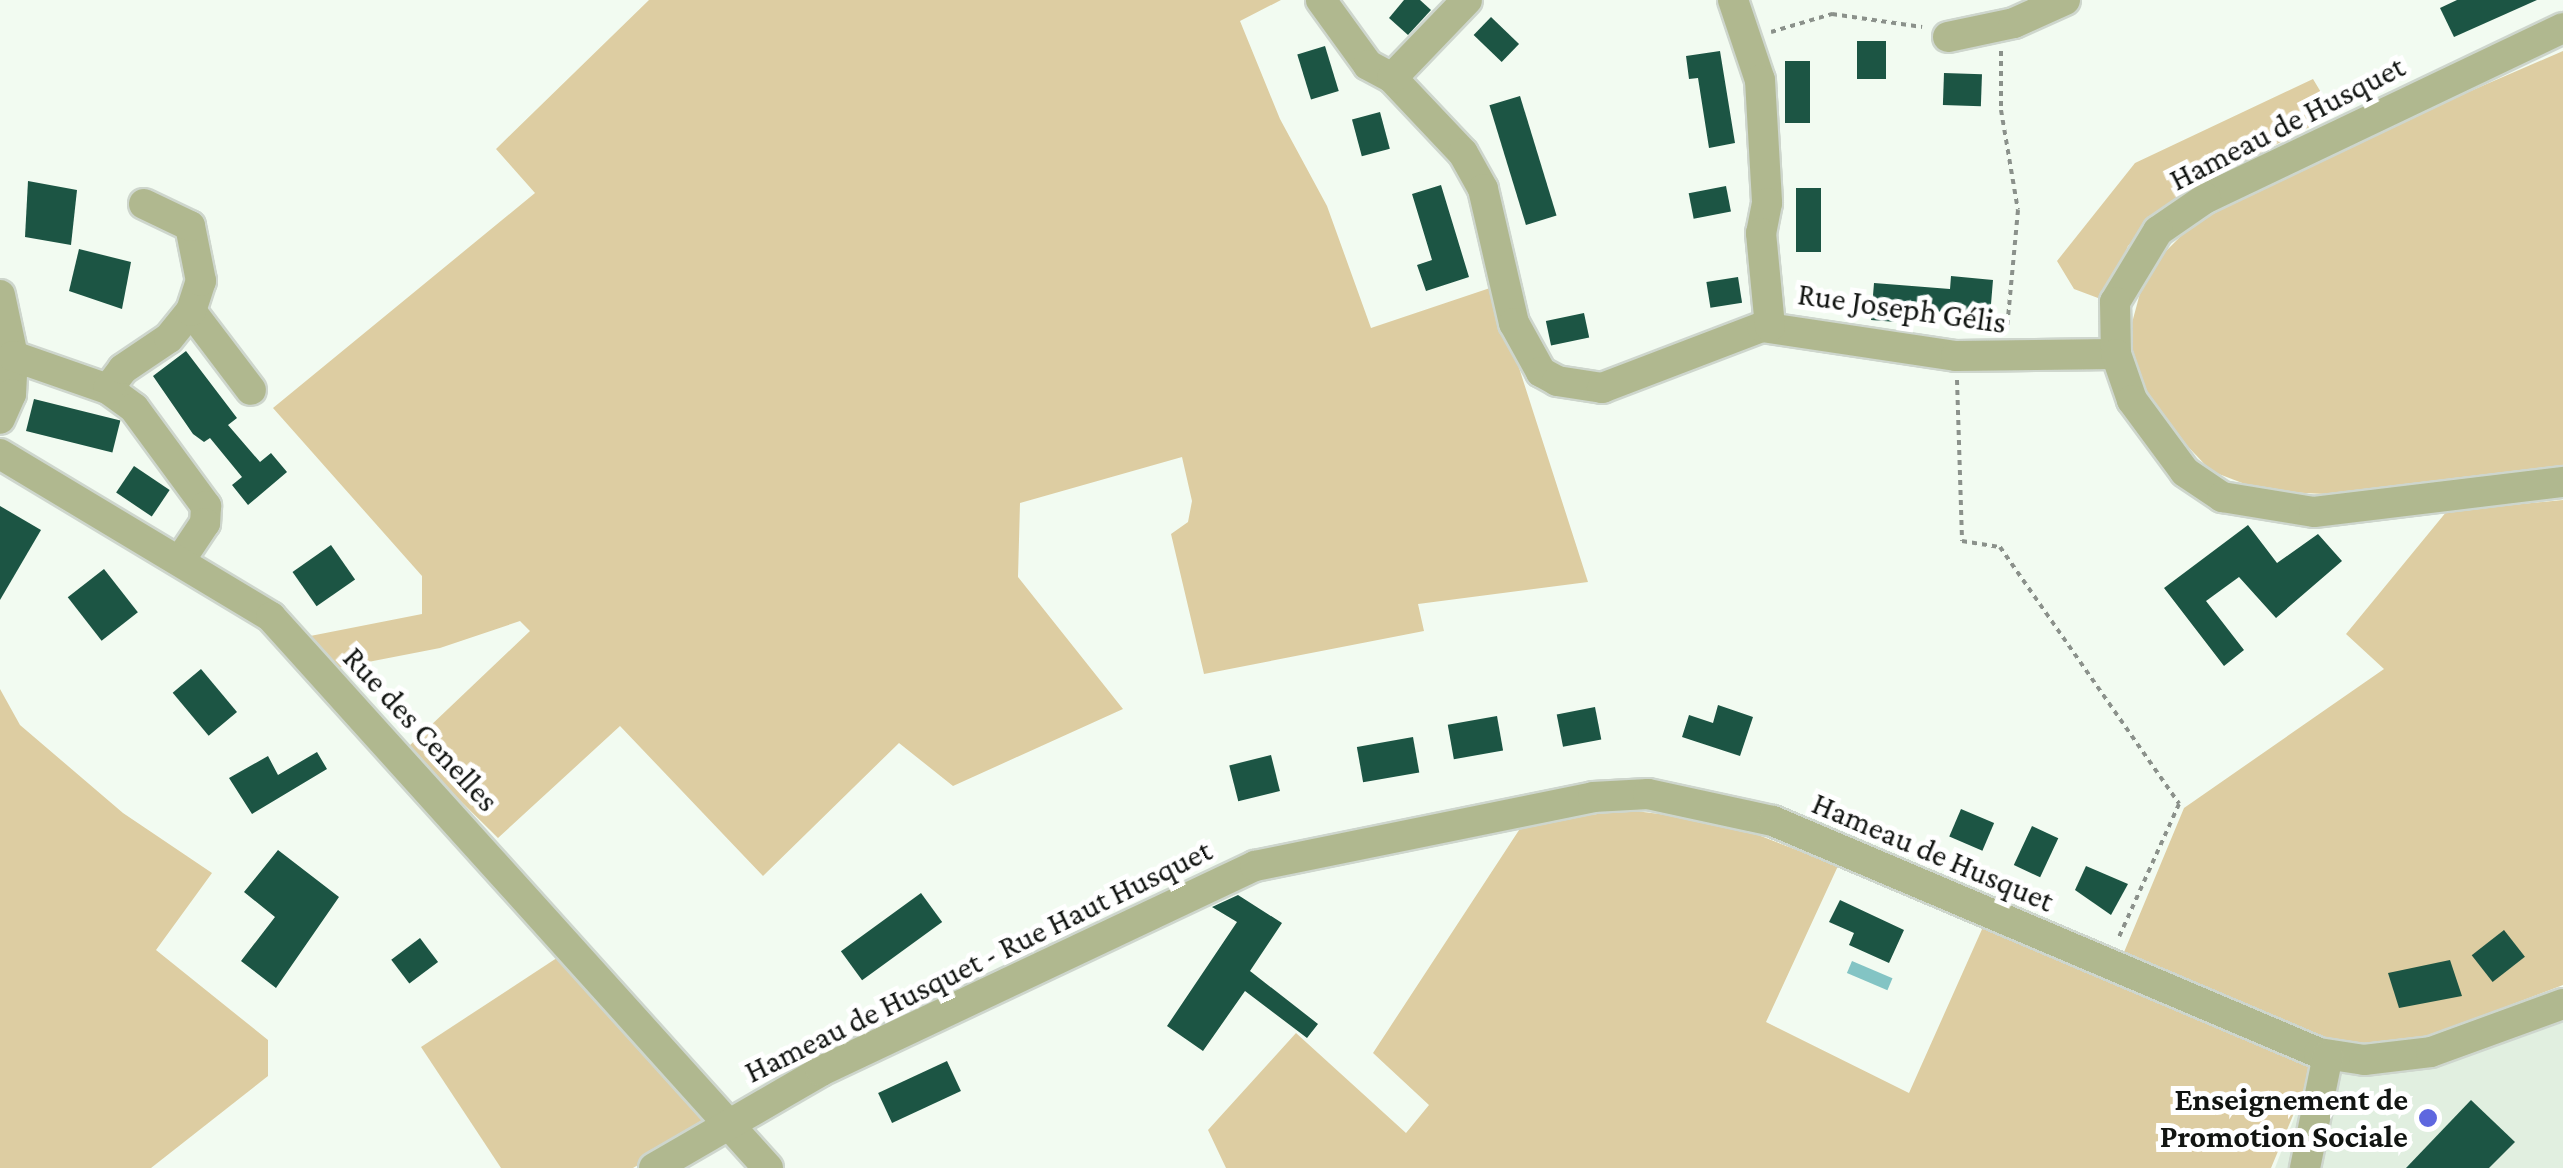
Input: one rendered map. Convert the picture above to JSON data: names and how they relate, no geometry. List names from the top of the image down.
{
  "streets": {
    "street": [
      "Hameau de Husquet",
      "Rue Joseph Gélis",
      "Rue des Cenelles",
      "Hameau de Husquet - Rue Haut Husquet"
    ]
  },
  "crossings": [
    ["Hameau de Husquet", "Rue Joseph Gélis"],
    ["Hameau de Husquet", "Hameau de Husquet - Rue Haut Husquet"],
    ["Rue des Cenelles", "Hameau de Husquet - Rue Haut Husquet"]
  ],
  "places": ["Enseignement de Promotion Sociale"]
}
